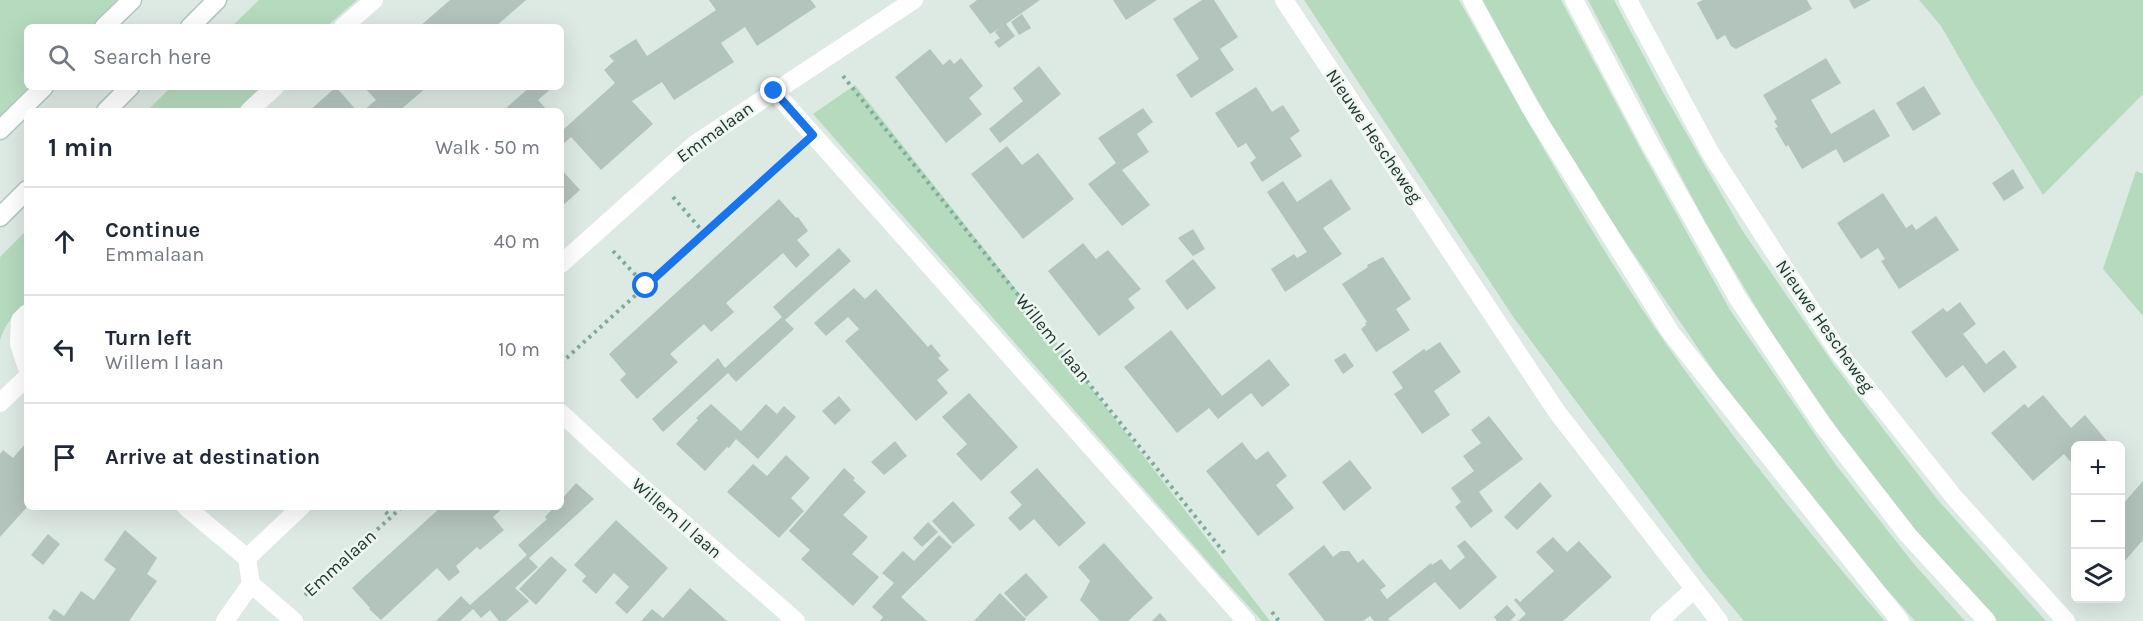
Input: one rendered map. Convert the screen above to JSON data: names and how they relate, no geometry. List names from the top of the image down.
{
  "streets": {
    "street": ["Emmalaan", "Nieuwe Hescheweg", "Willem II laan"],
    "path": ["Willem I laan"]
  },
  "crossings": [
    ["Emmalaan", "Willem I laan"]
  ],
  "page": {
    "search": "Search here",
    "heading": ["1 min", "Walk · 50 m"],
    "list": [
      ["Continue", "Emmalaan", "40 m"],
      ["Turn left", "Willem I laan", "10 m"],
      "Arrive at destination"
    ],
    "map_buttons": ["+", "−"]
  }
}
